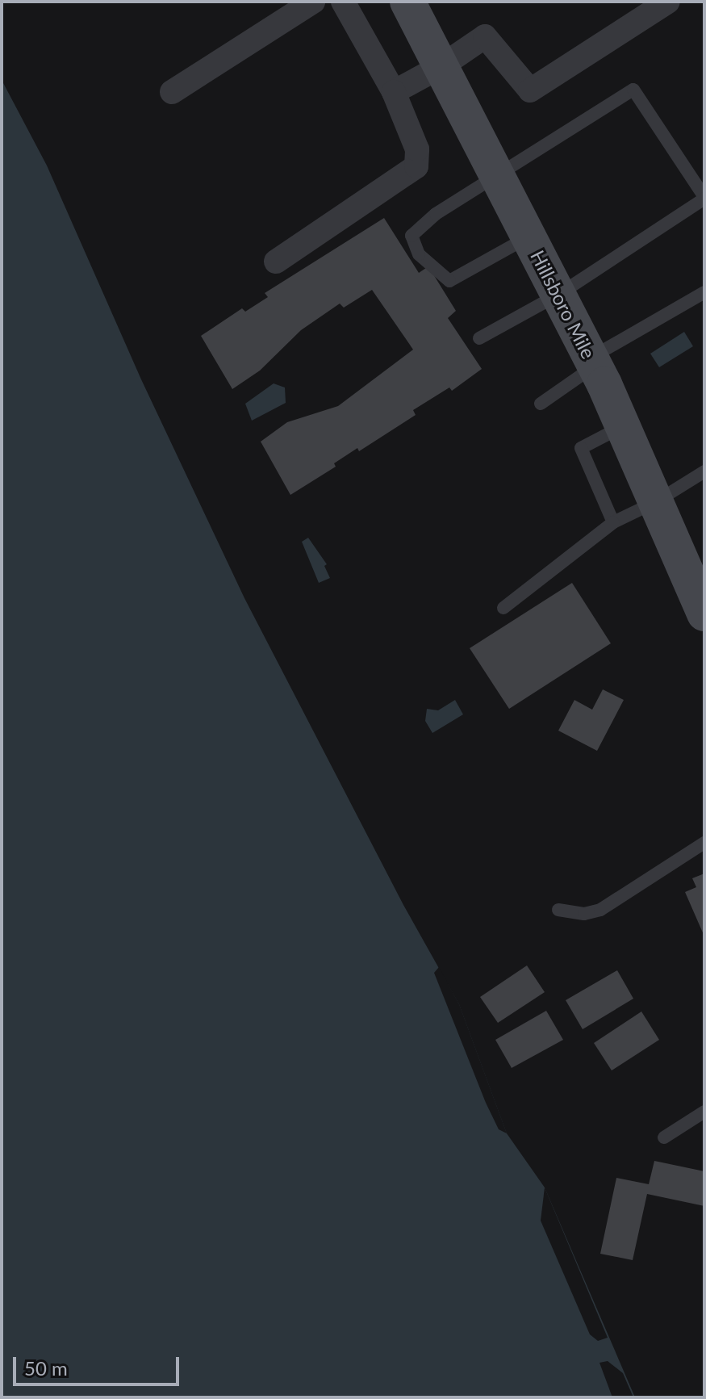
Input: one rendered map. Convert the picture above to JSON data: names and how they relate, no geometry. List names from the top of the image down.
{
  "streets": {
    "main road": ["Hillsboro Mile"]
  },
  "scale_bar": "50 m"
}
